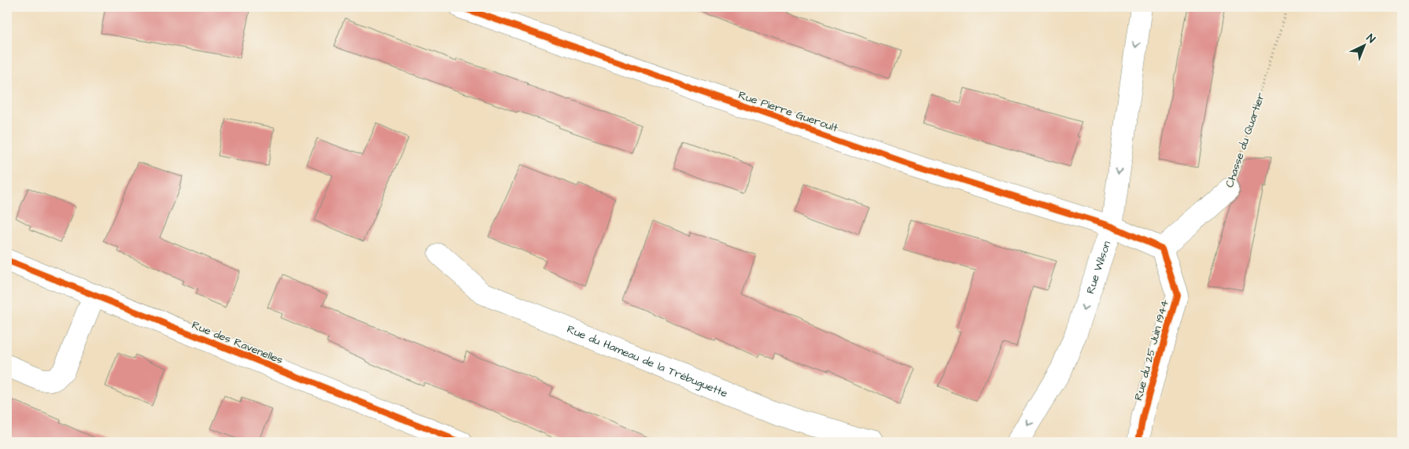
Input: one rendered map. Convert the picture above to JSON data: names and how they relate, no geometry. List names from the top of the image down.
{
  "streets": {
    "street": [
      "Rue Pierre Gueroult",
      "Chasse du Quartier",
      "Rue Wilson",
      "Rue des Ravenelles",
      "Rue du 25 Juin 1944",
      "Rue du Hameau de la Trébuguette"
    ]
  },
  "crossings": [
    ["Rue Pierre Gueroult", "Rue Wilson"],
    ["Chasse du Quartier", "Rue du 25 Juin 1944"]
  ],
  "one_way": ["Rue Wilson"],
  "north": "top right"
}
